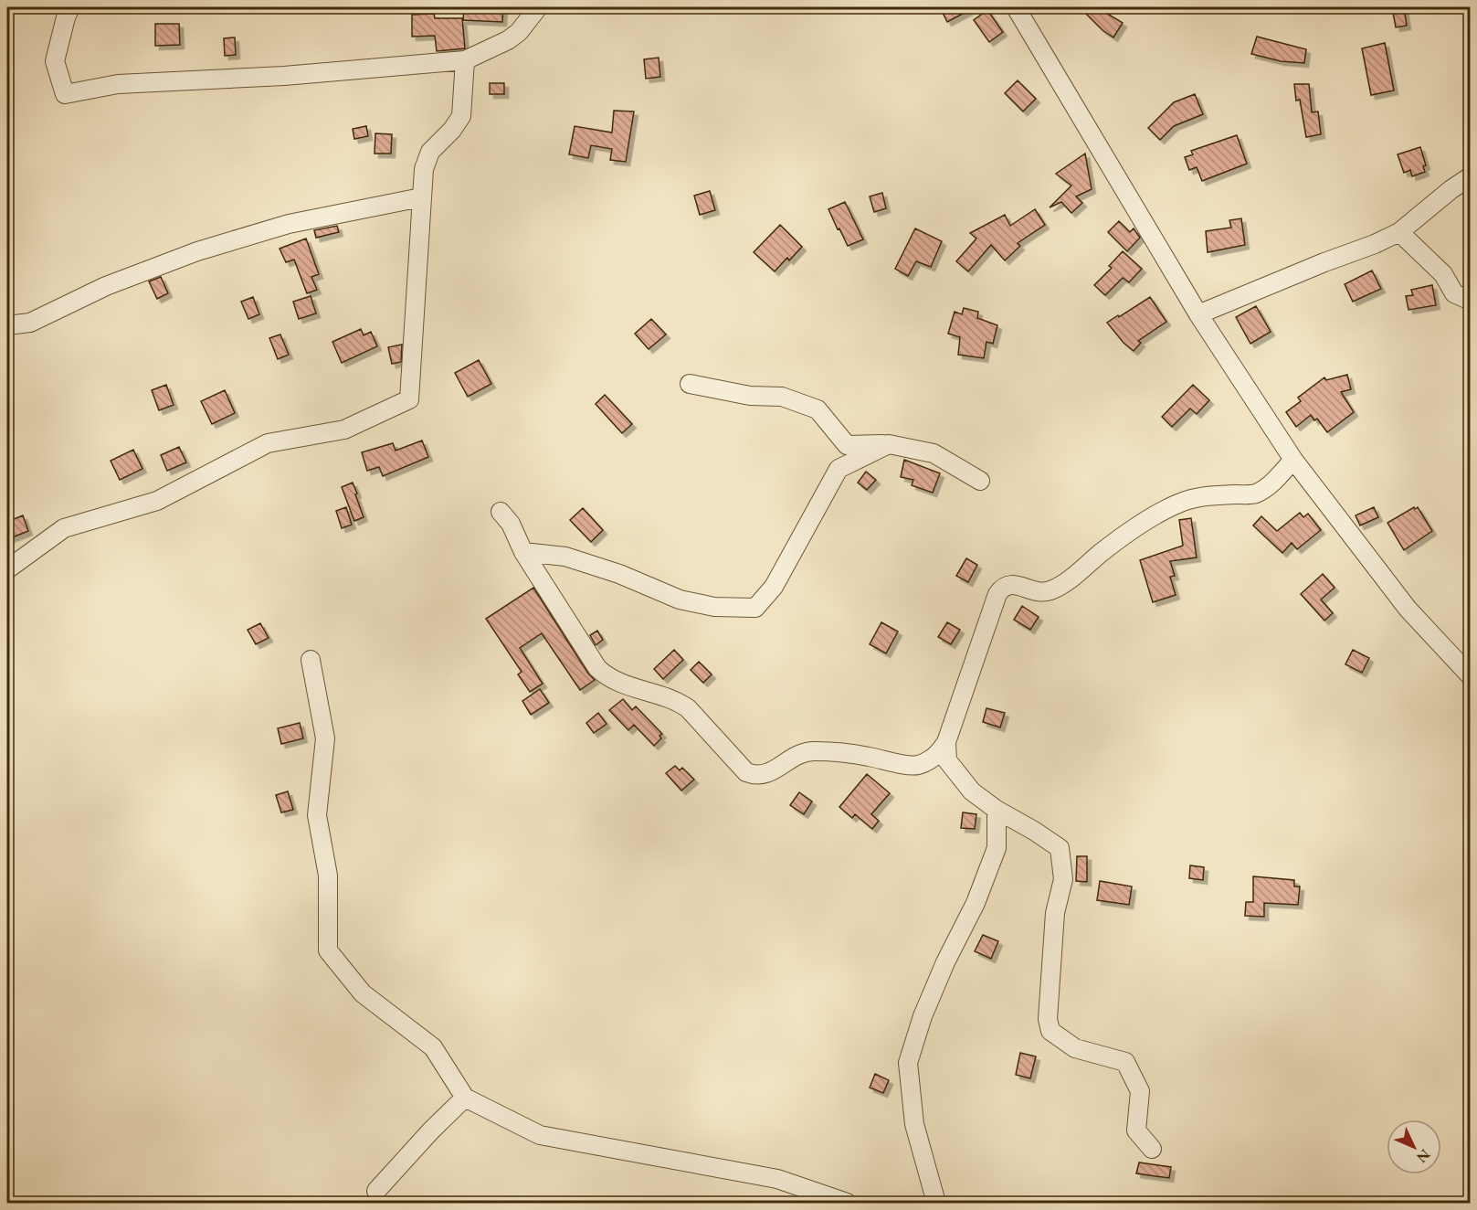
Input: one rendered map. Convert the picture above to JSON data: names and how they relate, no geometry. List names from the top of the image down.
{
  "north": "bottom right"
}
